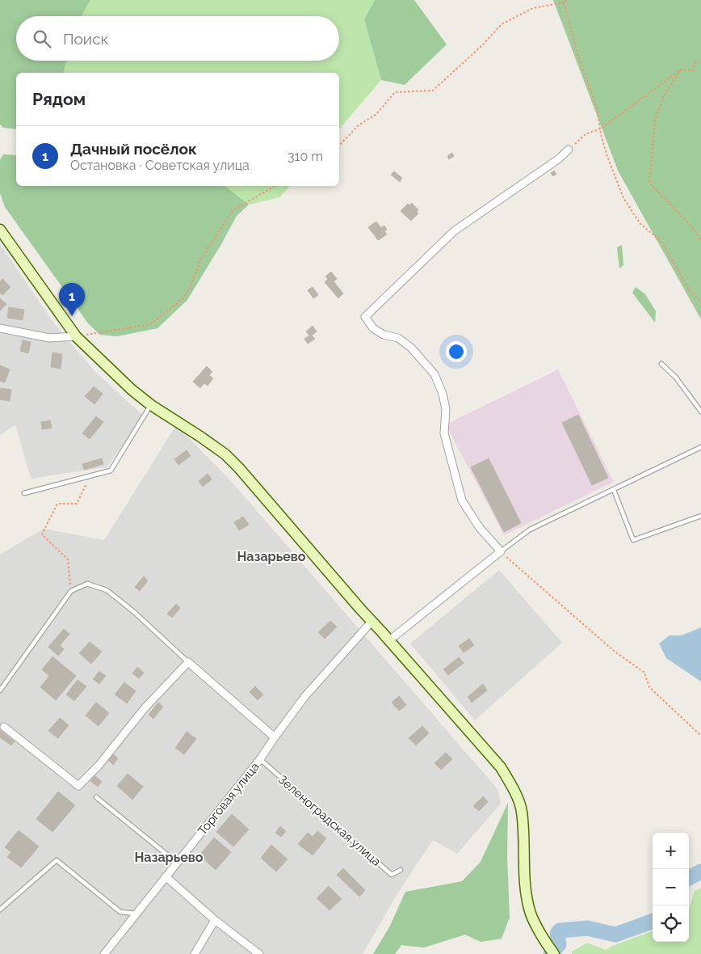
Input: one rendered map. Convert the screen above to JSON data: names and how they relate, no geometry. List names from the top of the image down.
{
  "streets": {
    "street": ["Торговая улица"],
    "lane": ["Зеленоградская улица"]
  },
  "crossings": [
    ["Торговая улица", "Зеленоградская улица"]
  ],
  "districts": ["Назарьево", "Назарьево"],
  "page": {
    "search": "Поиск",
    "heading": "Рядом",
    "list": [
      {
        "mark": "1",
        "name": "Дачный посёлок",
        "note": "Остановка · Советская улица",
        "value": "310 m"
      }
    ],
    "pins": "1",
    "map_buttons": ["+", "−"]
  }
}
